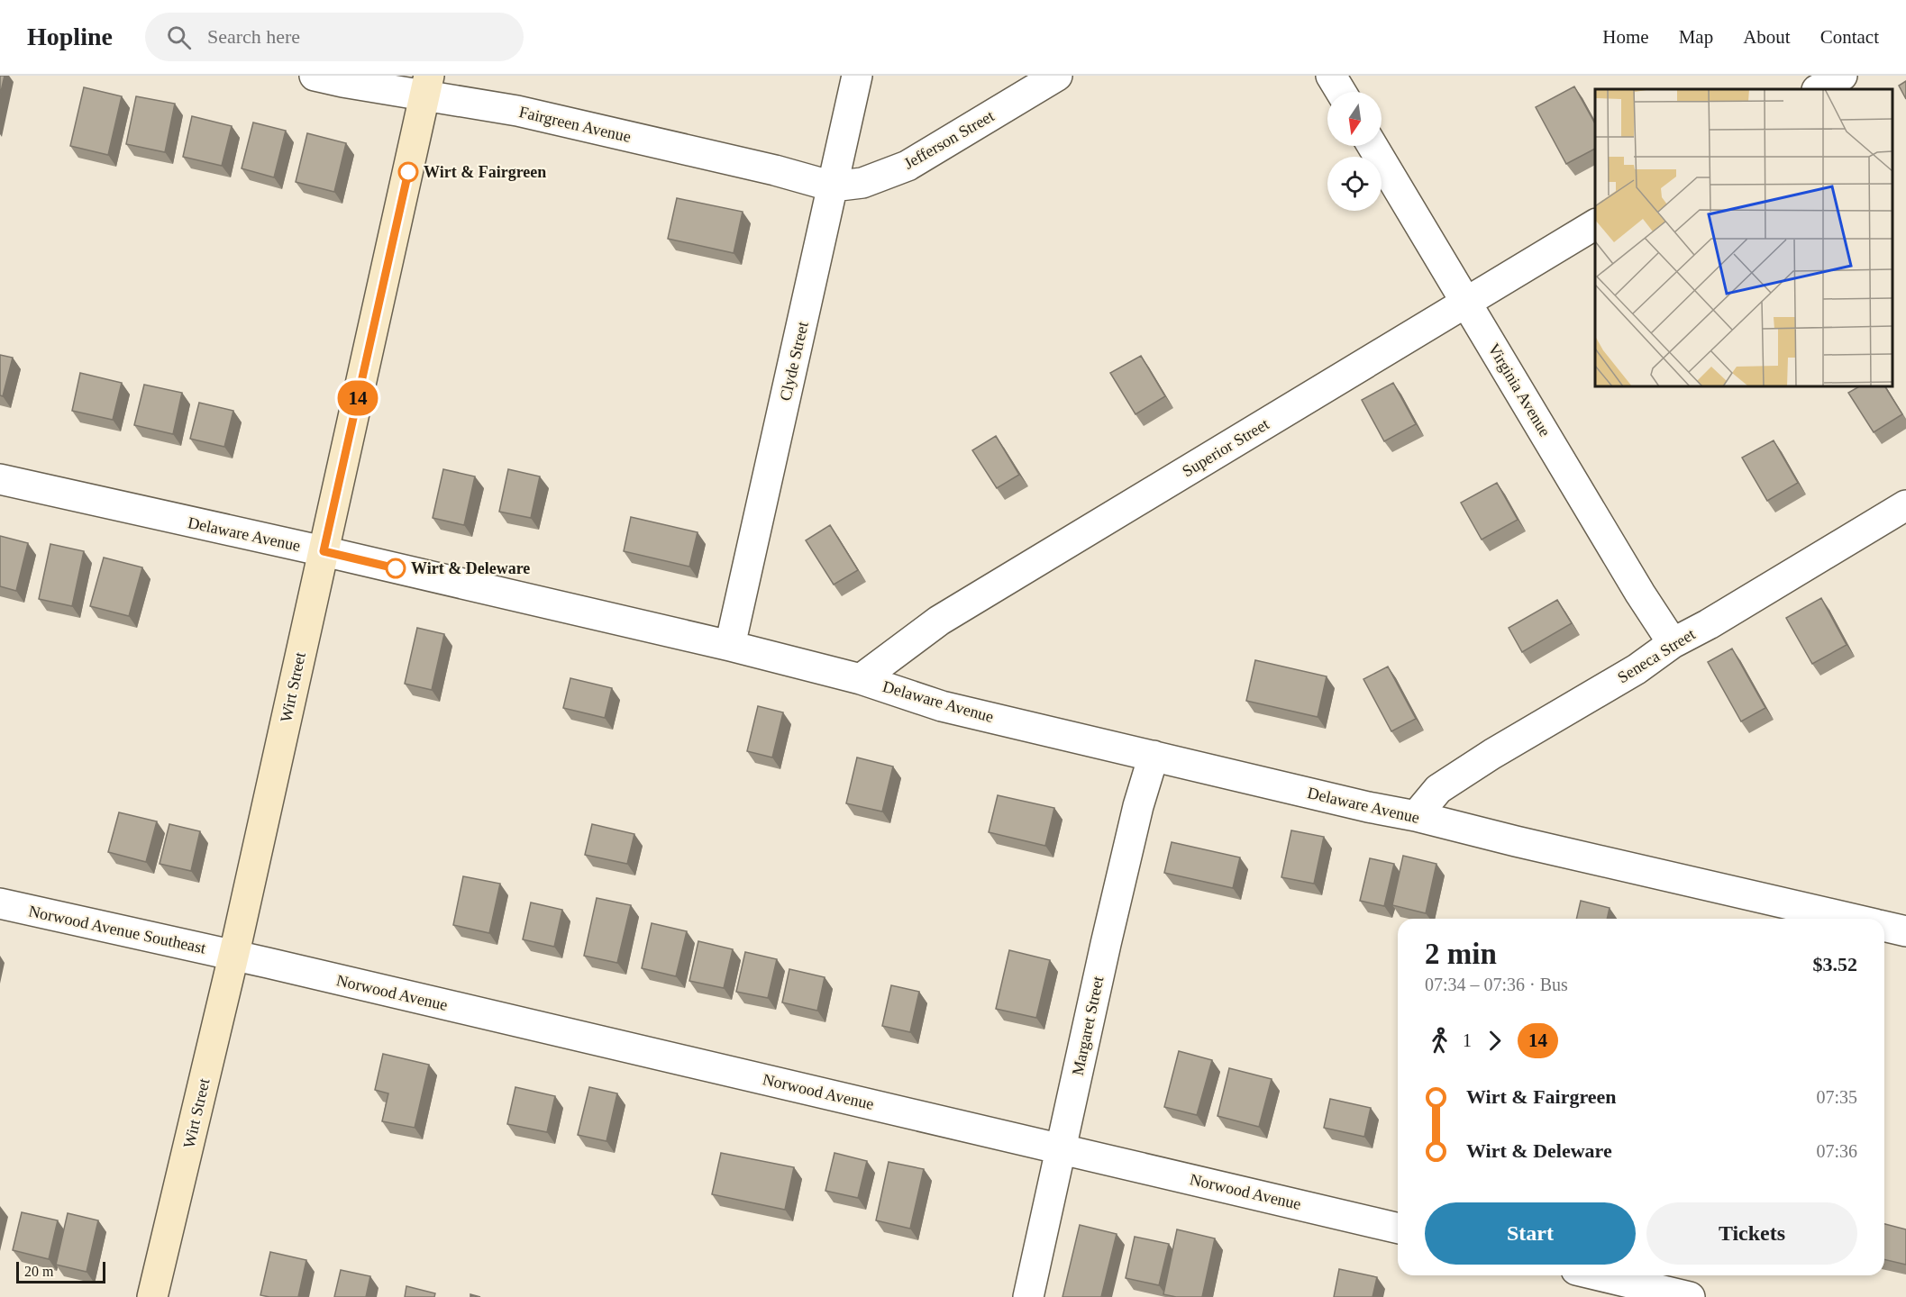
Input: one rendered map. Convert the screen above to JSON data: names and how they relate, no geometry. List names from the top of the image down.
{
  "streets": {
    "main road": ["Wirt Street"],
    "street": [
      "Fairgreen Avenue",
      "Jefferson Street",
      "Clyde Street",
      "Virginia Avenue",
      "Superior Street",
      "Delaware Avenue",
      "Seneca Street",
      "Norwood Avenue Southeast",
      "Norwood Avenue",
      "Margaret Street"
    ]
  },
  "crossings": [
    ["Fairgreen Avenue", "Jefferson Street"],
    ["Fairgreen Avenue", "Clyde Street"],
    ["Fairgreen Avenue", "Wirt Street"],
    ["Jefferson Street", "Clyde Street"],
    ["Clyde Street", "Delaware Avenue"],
    ["Virginia Avenue", "Superior Street"],
    ["Virginia Avenue", "Seneca Street"],
    ["Superior Street", "Delaware Avenue"],
    ["Delaware Avenue", "Seneca Street"],
    ["Delaware Avenue", "Wirt Street"],
    ["Delaware Avenue", "Margaret Street"],
    ["Wirt Street", "Norwood Avenue Southeast"],
    ["Wirt Street", "Norwood Avenue"],
    ["Norwood Avenue Southeast", "Norwood Avenue"],
    ["Norwood Avenue", "Margaret Street"]
  ],
  "places": ["Wirt & Fairgreen", "Wirt & Deleware"],
  "lines": ["bus line 14"],
  "scale_bar": "20 m",
  "north": "bottom",
  "page": {
    "header": "Hopline",
    "search": "Search here",
    "nav": [
      "Home",
      "Map",
      "About",
      "Contact"
    ],
    "on_map": "14",
    "heading": ["2 min", "07:34 – 07:36 · Bus", "$3.52"],
    "legs": ["1", "14"],
    "list": [
      {
        "name": "Wirt & Fairgreen",
        "value": "07:35"
      },
      {
        "name": "Wirt & Deleware",
        "value": "07:36"
      }
    ],
    "buttons": ["Start", "Tickets"],
    "scale": "20 m"
  }
}
